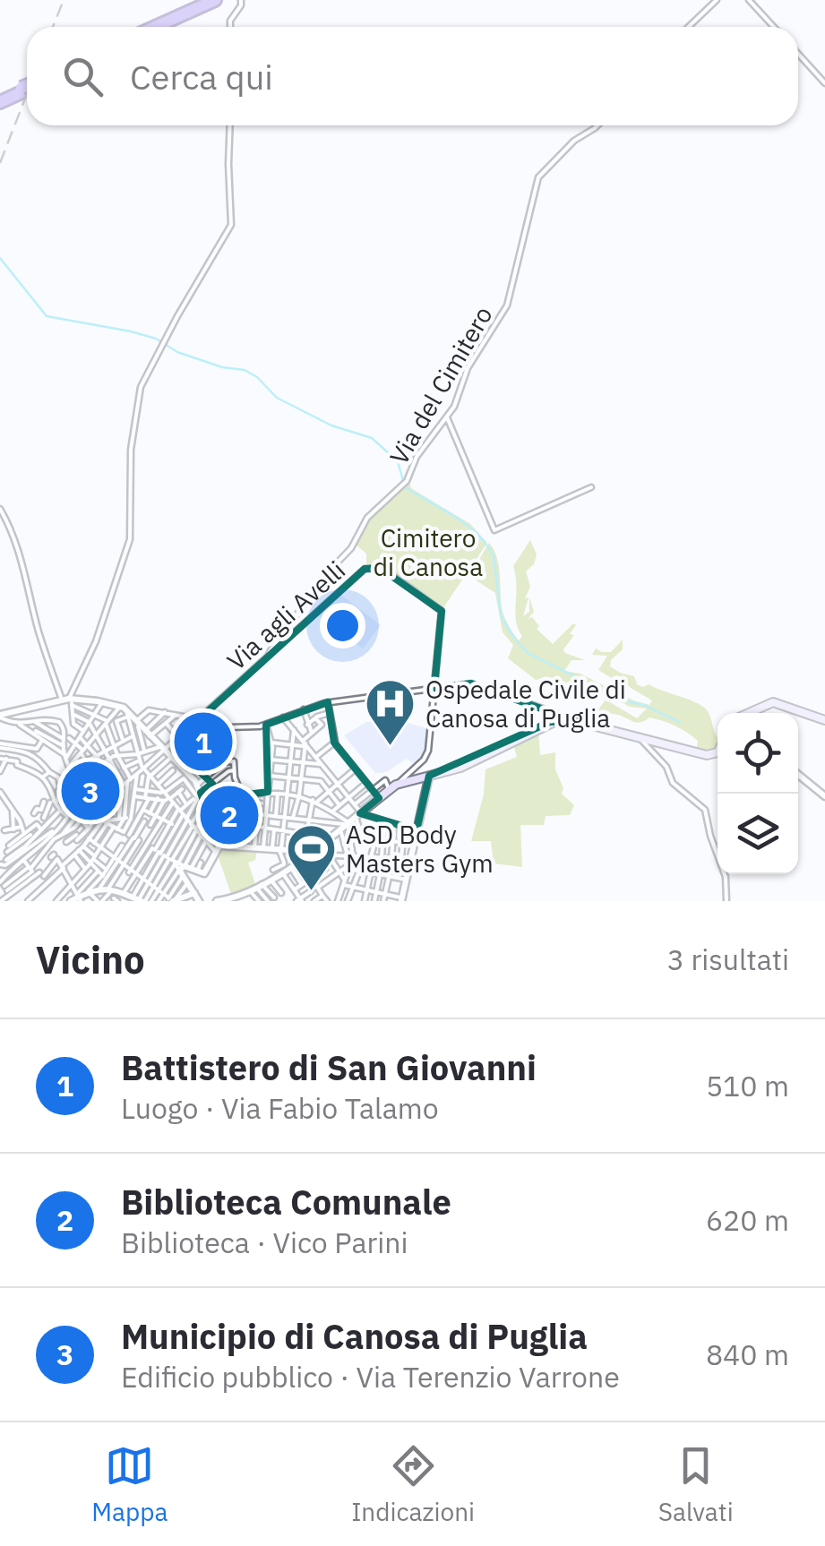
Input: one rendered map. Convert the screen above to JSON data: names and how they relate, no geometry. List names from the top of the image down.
{
  "streets": {
    "street": ["Via del Cimitero", "Via agli Avelli"]
  },
  "crossings": [
    ["Via del Cimitero", "Via agli Avelli"]
  ],
  "parks": ["Cimitero di Canosa"],
  "places": {
    "hospital": ["Ospedale Civile di Canosa di Puglia"],
    "sports": ["ASD Body Masters Gym"]
  },
  "page": {
    "search": "Cerca qui",
    "pins": ["1", "3", "2"],
    "heading": ["Vicino", "3 risultati"],
    "list": [
      {
        "mark": "1",
        "name": "Battistero di San Giovanni",
        "note": "Luogo · Via Fabio Talamo",
        "value": "510 m"
      },
      {
        "mark": "2",
        "name": "Biblioteca Comunale",
        "note": "Biblioteca · Vico Parini",
        "value": "620 m"
      },
      {
        "mark": "3",
        "name": "Municipio di Canosa di Puglia",
        "note": "Edificio pubblico · Via Terenzio Varrone",
        "value": "840 m"
      }
    ],
    "nav": ["Mappa", "Indicazioni", "Salvati"]
  }
}
